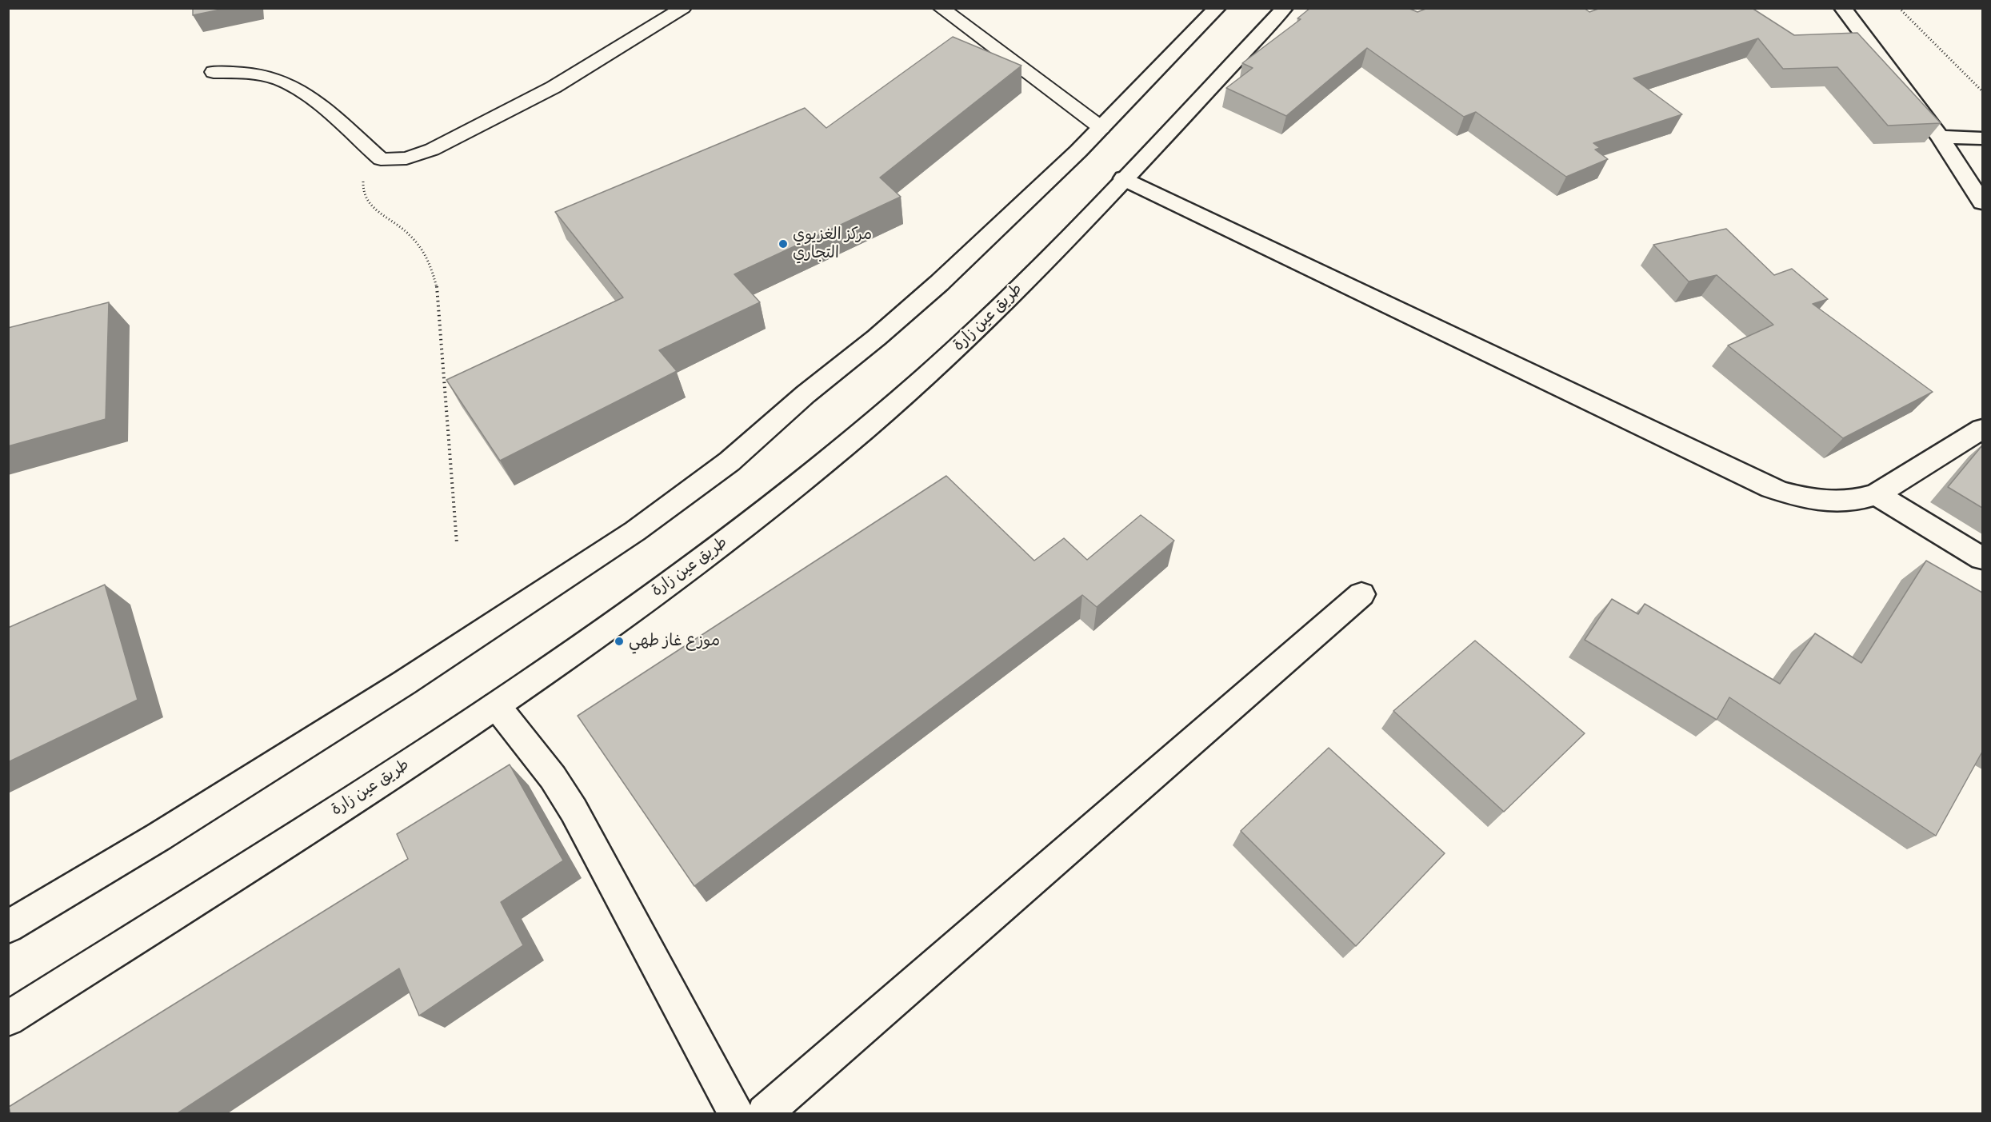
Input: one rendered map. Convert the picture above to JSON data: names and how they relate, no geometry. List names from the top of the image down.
{
  "streets": {
    "main road": ["طريق عين زارة"]
  },
  "places": ["مركز الغزيوي التجاري", "موزع غاز طهي"]
}
